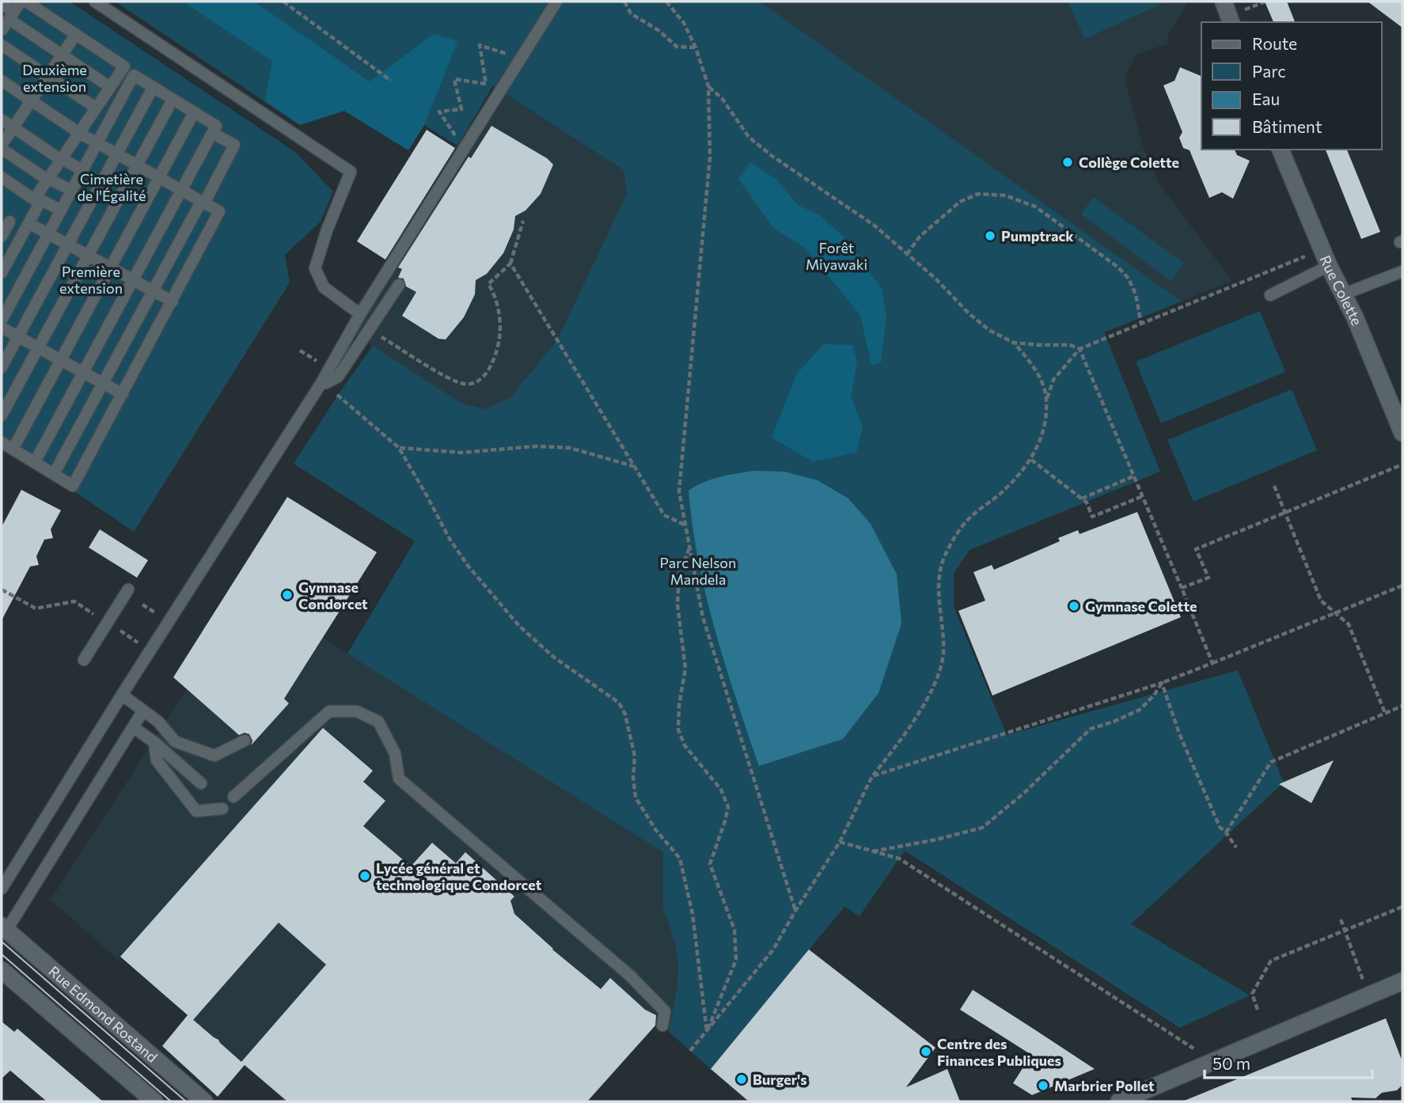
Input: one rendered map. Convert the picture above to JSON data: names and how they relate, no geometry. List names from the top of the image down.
{
  "streets": {
    "street": ["Rue Colette", "Rue Edmond Rostand"]
  },
  "parks": [
    "Deuxième extension",
    "Cimetière de l'Égalité",
    "Forêt Miyawaki",
    "Première extension",
    "Parc Nelson Mandela"
  ],
  "places": [
    "Collège Colette",
    "Pumptrack",
    "Gymnase Condorcet",
    "Gymnase Colette",
    "Lycée général et technologique Condorcet",
    "Centre des Finances Publiques",
    "Burger's",
    "Marbrier Pollet"
  ],
  "legend": [
    "Route",
    "Parc",
    "Eau",
    "Bâtiment"
  ],
  "scale_bar": "50 m"
}
